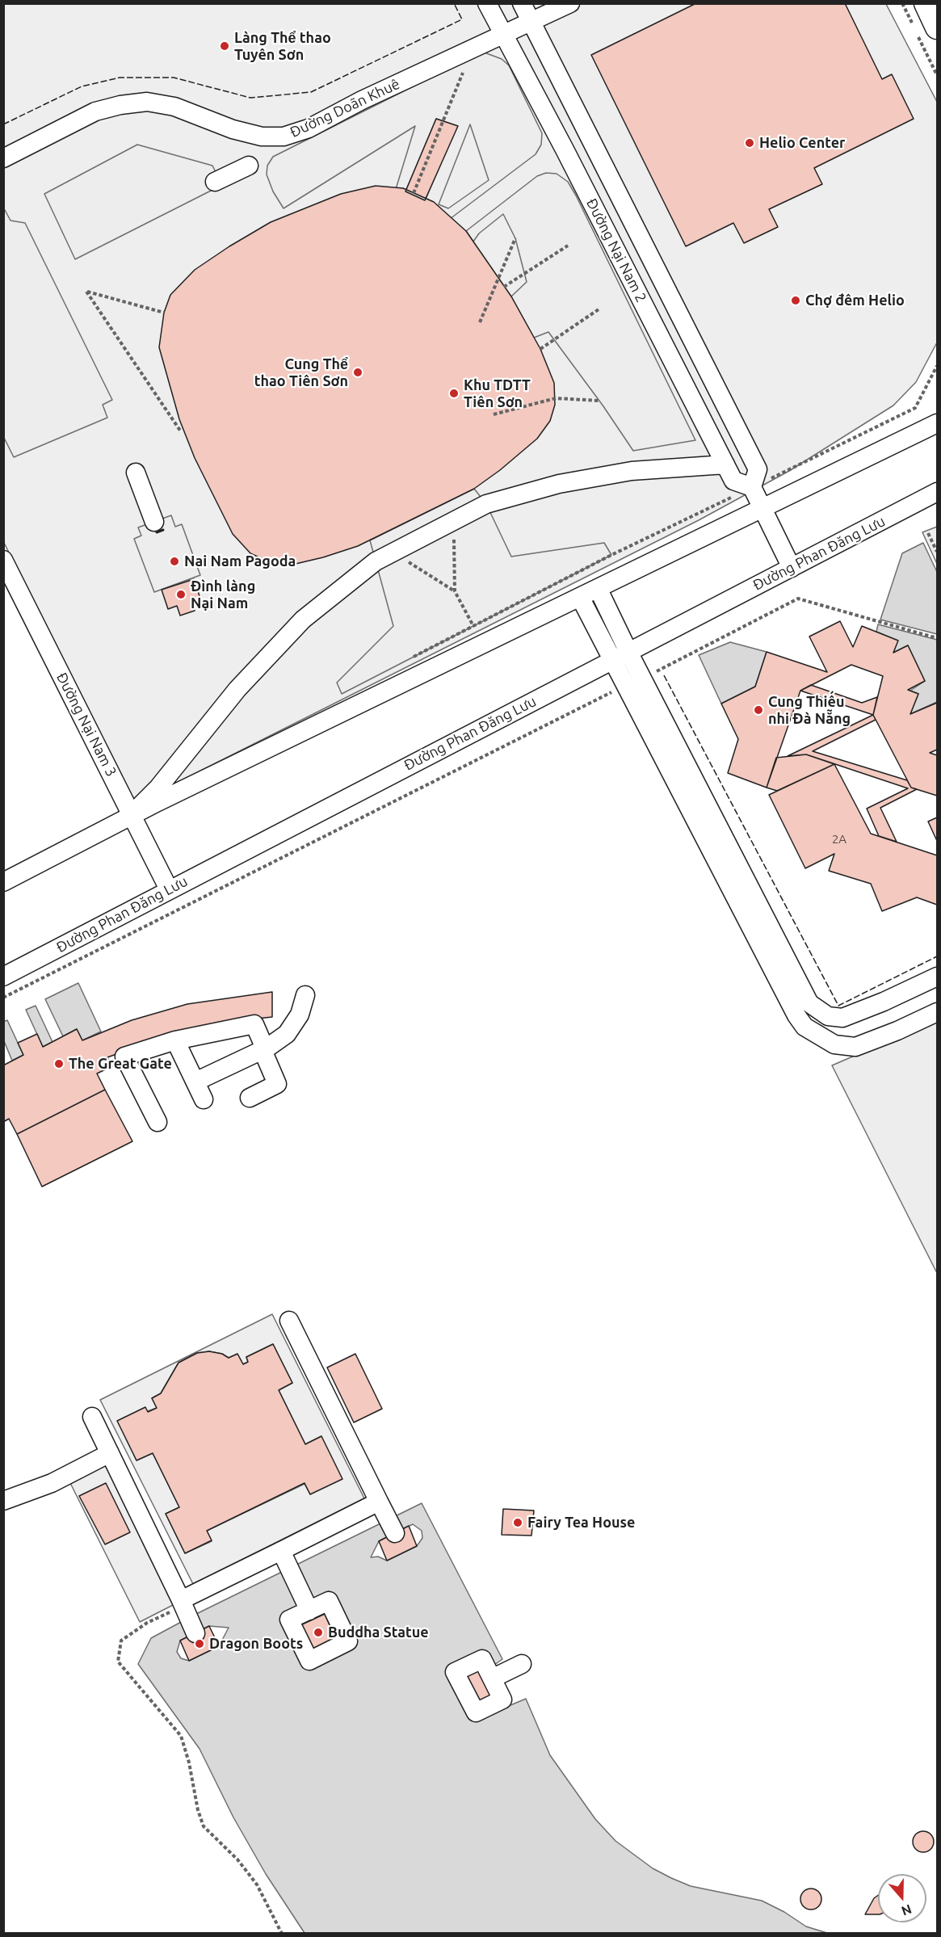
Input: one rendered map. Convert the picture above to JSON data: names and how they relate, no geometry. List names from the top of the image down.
{
  "streets": {
    "street": [
      "Đường Doãn Khuê",
      "Đường Nại Nam 2",
      "Đường Phan Đăng Lưu",
      "Đường Nại Nam 3"
    ]
  },
  "crossings": [
    ["Đường Doãn Khuê", "Đường Nại Nam 2"],
    ["Đường Phan Đăng Lưu", "Đường Nại Nam 3"]
  ],
  "places": [
    "Làng Thể thao Tuyên Sơn",
    "Helio Center",
    "Chợ đêm Helio",
    "Cung Thể thao Tiên Sơn",
    "Khu TDTT Tiên Sơn",
    "Nai Nam Pagoda",
    "Đình làng Nại Nam",
    "Cung Thiếu nhi Đà Nẵng",
    "The Great Gate",
    "Fairy Tea House",
    "Buddha Statue",
    "Dragon Boots"
  ],
  "house_numbers": ["2A"],
  "north": "bottom"
}
